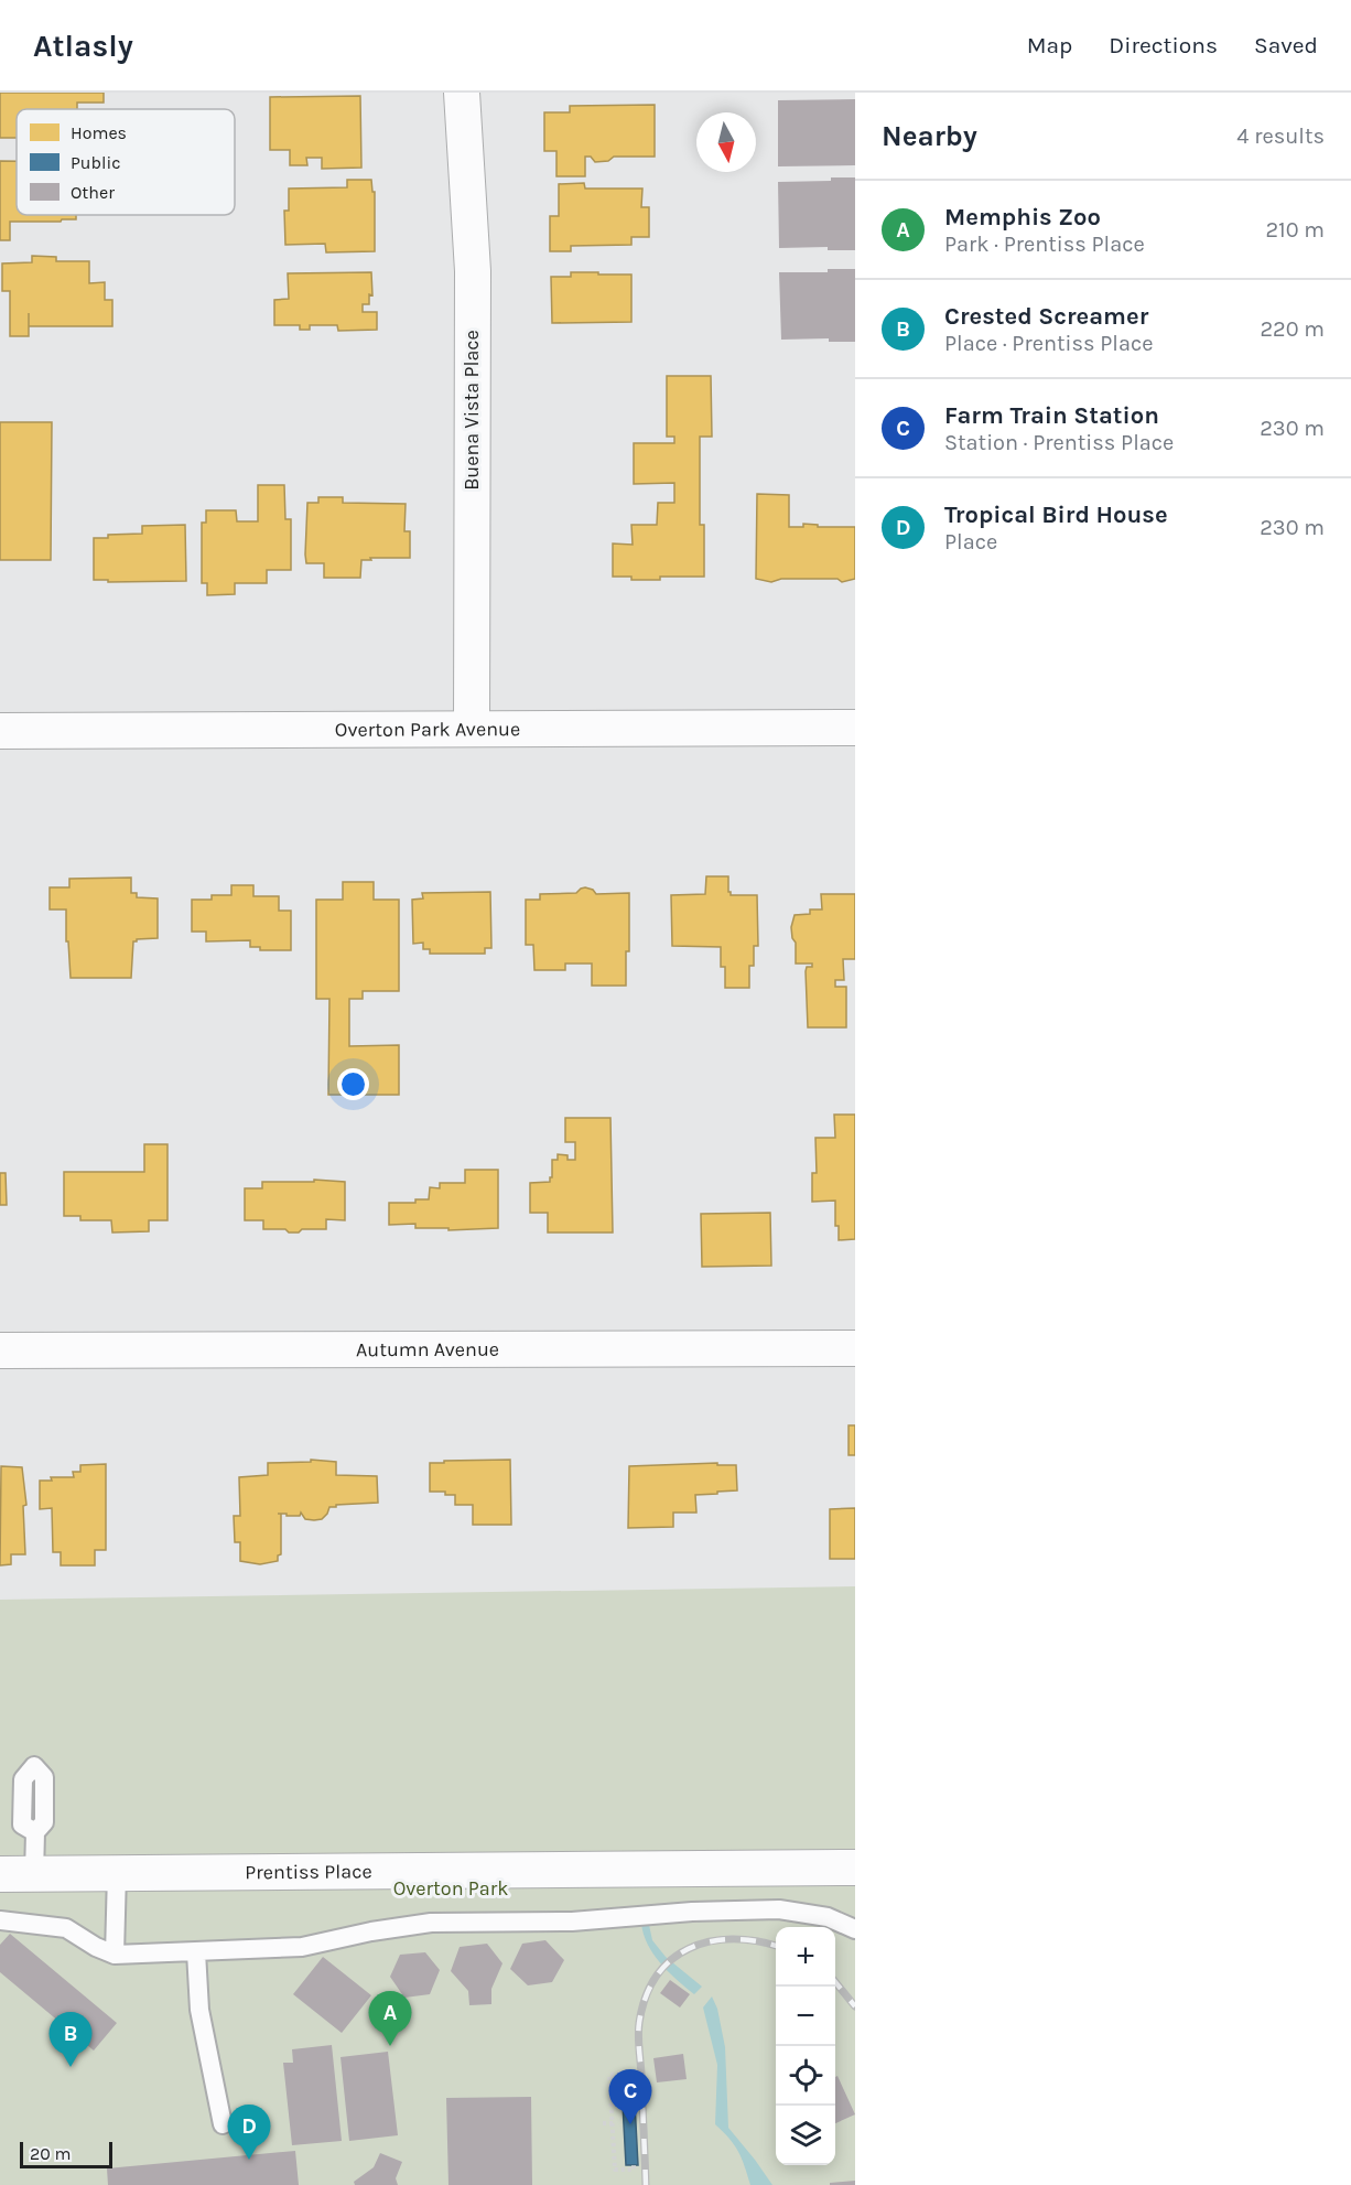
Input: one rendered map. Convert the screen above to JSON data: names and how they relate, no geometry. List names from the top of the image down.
{
  "streets": {
    "street": [
      "Buena Vista Place",
      "Overton Park Avenue",
      "Autumn Avenue",
      "Prentiss Place"
    ]
  },
  "crossings": [
    ["Buena Vista Place", "Overton Park Avenue"]
  ],
  "parks": ["Overton Park"],
  "legend": ["Homes", "Public", "Other"],
  "scale_bar": "20 m",
  "north": "bottom",
  "page": {
    "header": "Atlasly",
    "nav": ["Map", "Directions", "Saved"],
    "heading": ["Nearby", "4 results"],
    "list": [
      {
        "mark": "A",
        "name": "Memphis Zoo",
        "note": "Park · Prentiss Place",
        "value": "210 m"
      },
      {
        "mark": "B",
        "name": "Crested Screamer",
        "note": "Place · Prentiss Place",
        "value": "220 m"
      },
      {
        "mark": "C",
        "name": "Farm Train Station",
        "note": "Station · Prentiss Place",
        "value": "230 m"
      },
      {
        "mark": "D",
        "name": "Tropical Bird House",
        "note": "Place",
        "value": "230 m"
      }
    ],
    "map_buttons": ["+", "−"],
    "pins": [
      "A",
      "B",
      "C",
      "D"
    ],
    "scale": "20 m"
  }
}
